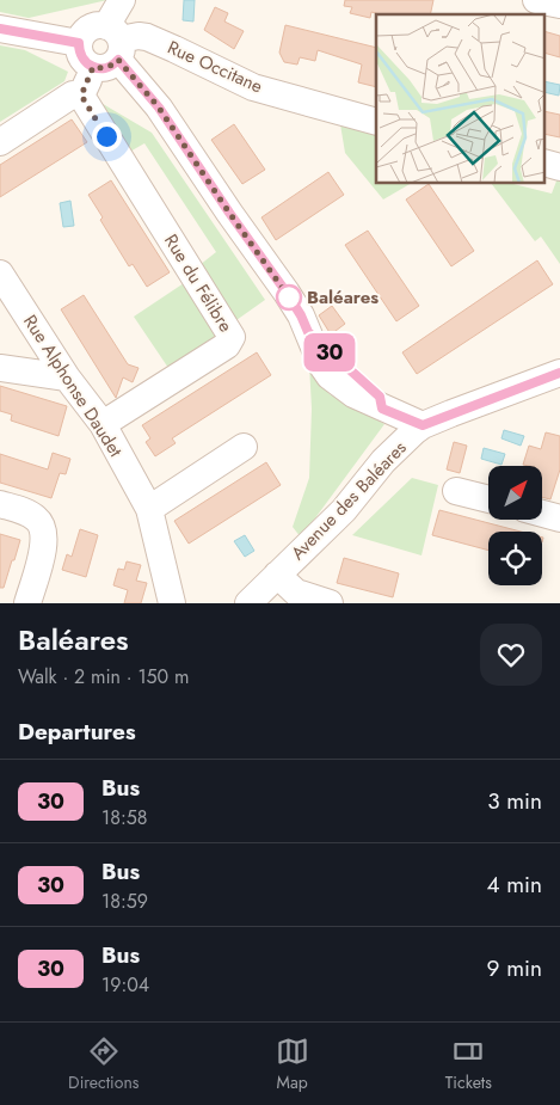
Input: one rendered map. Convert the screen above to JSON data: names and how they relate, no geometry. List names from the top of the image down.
{
  "streets": {
    "street": [
      "Rue Occitane",
      "Rue du Félibre",
      "Rue Alphonse Daudet",
      "Avenue des Baléares"
    ]
  },
  "crossings": [
    ["Rue du Félibre", "Rue Alphonse Daudet"]
  ],
  "places": ["Baléares"],
  "lines": ["bus line 30"],
  "north": "top right",
  "page": {
    "on_map": "30",
    "heading": [
      ["Baléares", "Walk · 2 min · 150 m"],
      "Departures"
    ],
    "list": [
      {
        "mark": "30",
        "name": "Bus",
        "note": "18:58",
        "value": "3 min"
      },
      {
        "mark": "30",
        "name": "Bus",
        "note": "18:59",
        "value": "4 min"
      },
      {
        "mark": "30",
        "name": "Bus",
        "note": "19:04",
        "value": "9 min"
      }
    ],
    "tabs": ["Directions", "Map", "Tickets"]
  }
}
